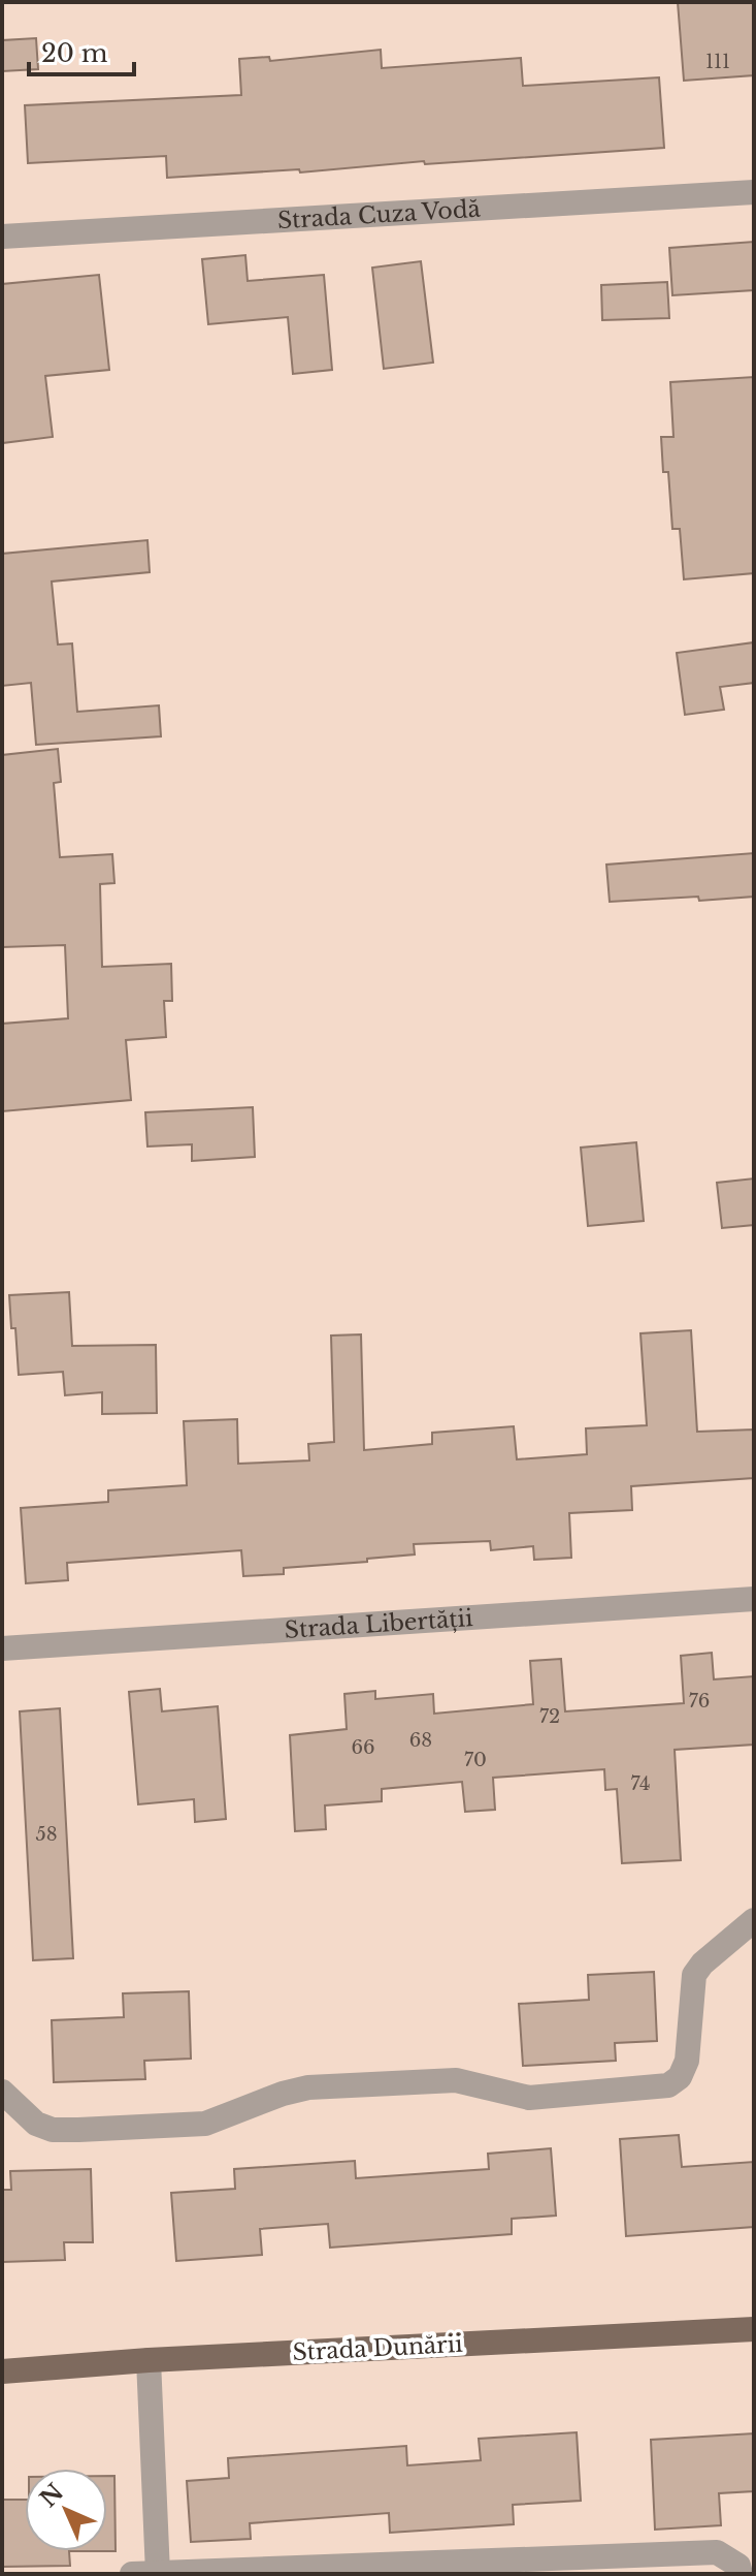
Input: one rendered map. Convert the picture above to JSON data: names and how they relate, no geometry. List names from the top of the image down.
{
  "streets": {
    "main road": ["Strada Dunării"],
    "street": ["Strada Cuza Vodă", "Strada Libertății"]
  },
  "house_numbers": [
    "111",
    "76",
    "72",
    "68",
    "66",
    "70",
    "74",
    "58"
  ],
  "scale_bar": "20 m",
  "north": "top left"
}
